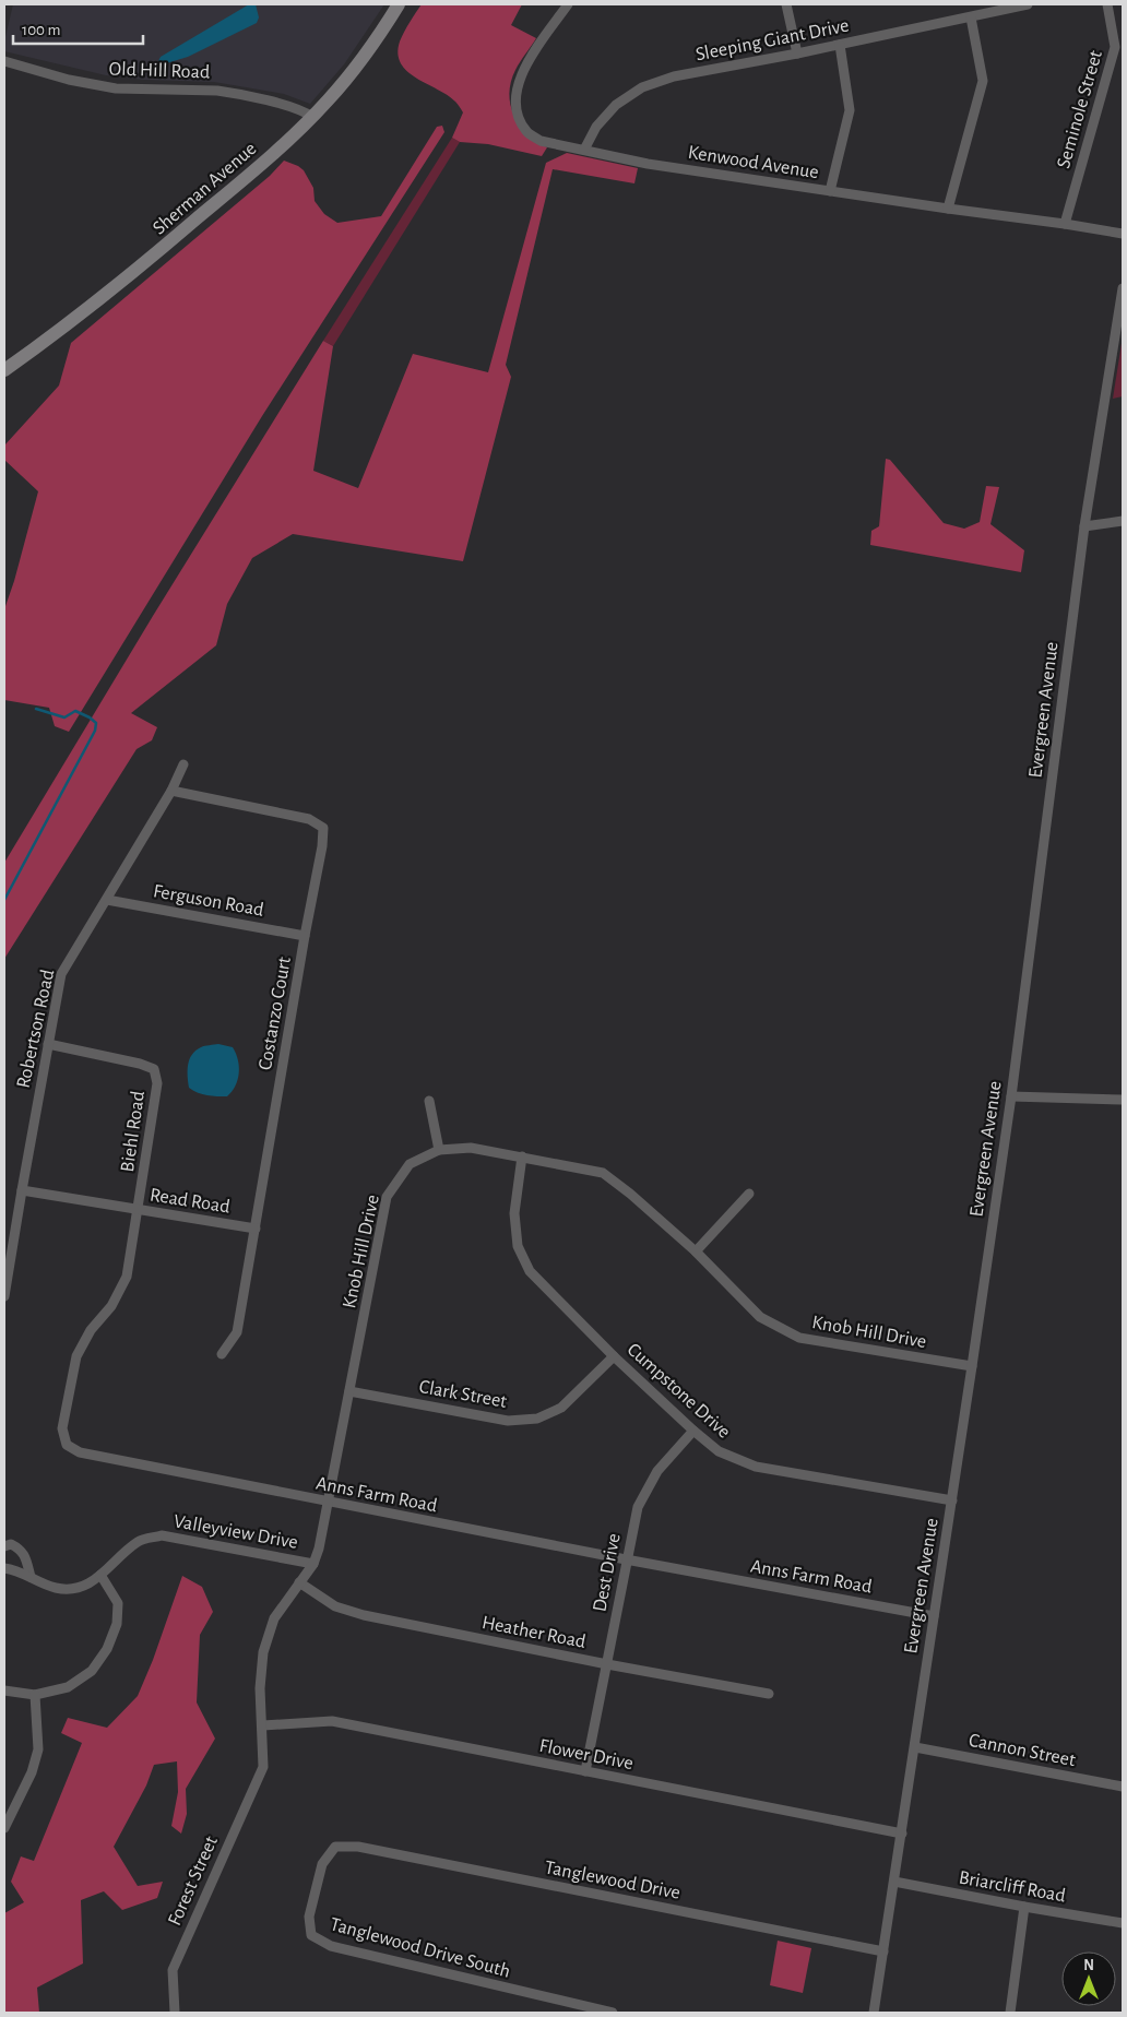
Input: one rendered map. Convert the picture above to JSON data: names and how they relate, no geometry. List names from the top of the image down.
{
  "streets": {
    "main road": ["Sherman Avenue"],
    "street": [
      "Sleeping Giant Drive",
      "Old Hill Road",
      "Seminole Street",
      "Kenwood Avenue",
      "Evergreen Avenue",
      "Ferguson Road",
      "Costanzo Court",
      "Robertson Road",
      "Biehl Road",
      "Read Road",
      "Knob Hill Drive",
      "Cumpstone Drive",
      "Clark Street",
      "Anns Farm Road",
      "Valleyview Drive",
      "Dest Drive",
      "Heather Road",
      "Cannon Street",
      "Flower Drive",
      "Tanglewood Drive",
      "Forest Street",
      "Briarcliff Road",
      "Tanglewood Drive South"
    ]
  },
  "crossings": [
    ["Sleeping Giant Drive", "Kenwood Avenue"],
    ["Old Hill Road", "Sherman Avenue"],
    ["Seminole Street", "Kenwood Avenue"],
    ["Evergreen Avenue", "Knob Hill Drive"],
    ["Evergreen Avenue", "Cumpstone Drive"],
    ["Evergreen Avenue", "Anns Farm Road"],
    ["Evergreen Avenue", "Cannon Street"],
    ["Evergreen Avenue", "Flower Drive"],
    ["Evergreen Avenue", "Tanglewood Drive"],
    ["Evergreen Avenue", "Briarcliff Road"],
    ["Ferguson Road", "Costanzo Court"],
    ["Ferguson Road", "Robertson Road"],
    ["Costanzo Court", "Robertson Road"],
    ["Costanzo Court", "Read Road"],
    ["Robertson Road", "Biehl Road"],
    ["Robertson Road", "Read Road"],
    ["Biehl Road", "Read Road"],
    ["Biehl Road", "Anns Farm Road"],
    ["Read Road", "Anns Farm Road"],
    ["Knob Hill Drive", "Cumpstone Drive"],
    ["Knob Hill Drive", "Clark Street"],
    ["Knob Hill Drive", "Anns Farm Road"],
    ["Knob Hill Drive", "Valleyview Drive"],
    ["Knob Hill Drive", "Heather Road"],
    ["Knob Hill Drive", "Flower Drive"],
    ["Knob Hill Drive", "Forest Street"],
    ["Cumpstone Drive", "Clark Street"],
    ["Cumpstone Drive", "Dest Drive"],
    ["Anns Farm Road", "Dest Drive"],
    ["Dest Drive", "Heather Road"],
    ["Dest Drive", "Flower Drive"],
    ["Tanglewood Drive", "Tanglewood Drive South"]
  ],
  "scale_bar": "100 m",
  "north": "top"
}
